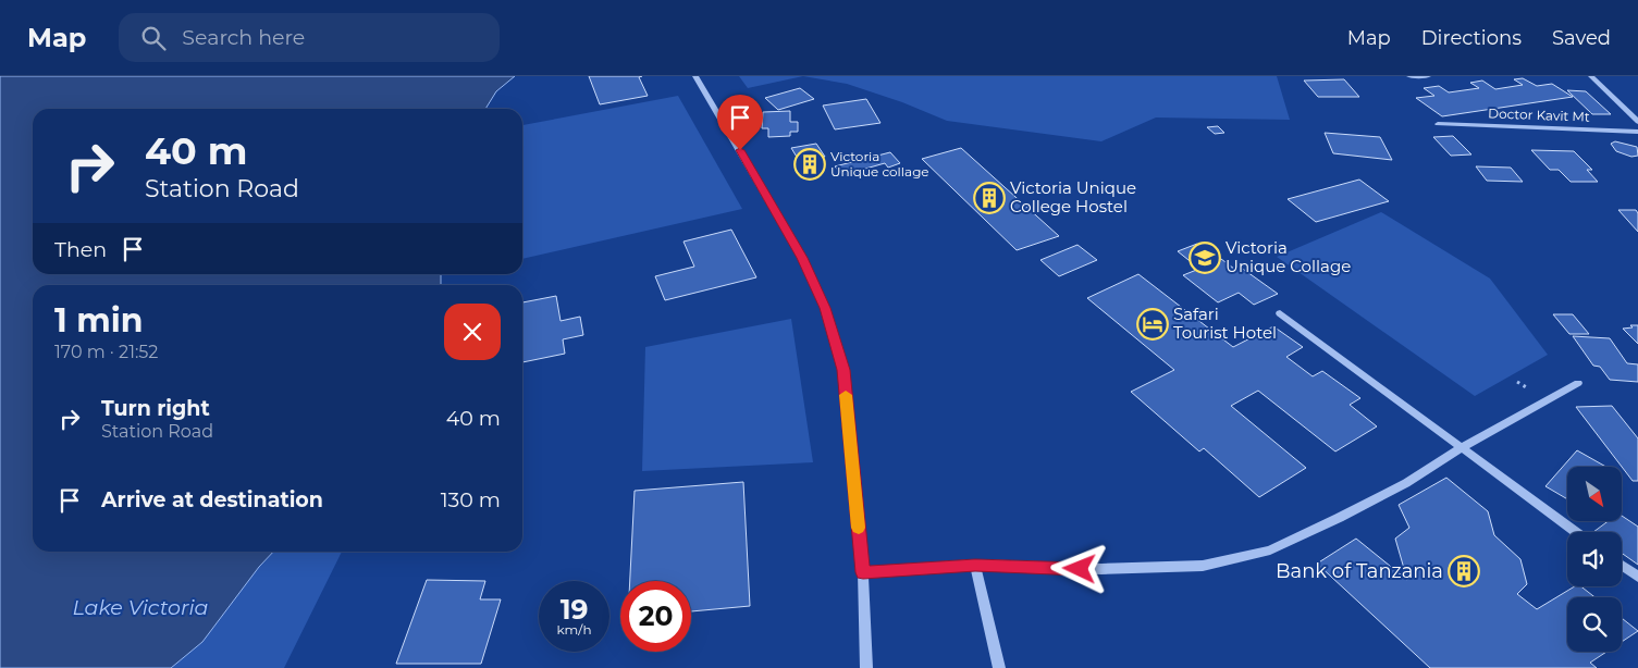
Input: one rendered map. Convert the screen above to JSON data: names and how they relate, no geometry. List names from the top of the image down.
{
  "streets": {
    "street": ["Doctor Kavit Mt"]
  },
  "water": ["Lake Victoria"],
  "places": {
    "building": ["Victoria Unique collage", "Victoria Unique College Hostel", "Bank of Tanzania"],
    "school or university": ["Victoria Unique Collage"],
    "hotel": ["Safari Tourist Hotel"]
  },
  "north": "bottom right",
  "page": {
    "header": "Map",
    "search": "Search here",
    "nav": ["Map", "Directions", "Saved"],
    "turn": ["40 m", "Station Road"],
    "then": "Then",
    "heading": ["1 min", "170 m · 21:52"],
    "list": [
      {
        "name": "Turn right",
        "note": "Station Road",
        "value": "40 m"
      },
      {
        "name": "Arrive at destination",
        "value": "130 m"
      }
    ],
    "speed": "19 km/h",
    "limit": "20"
  }
}
